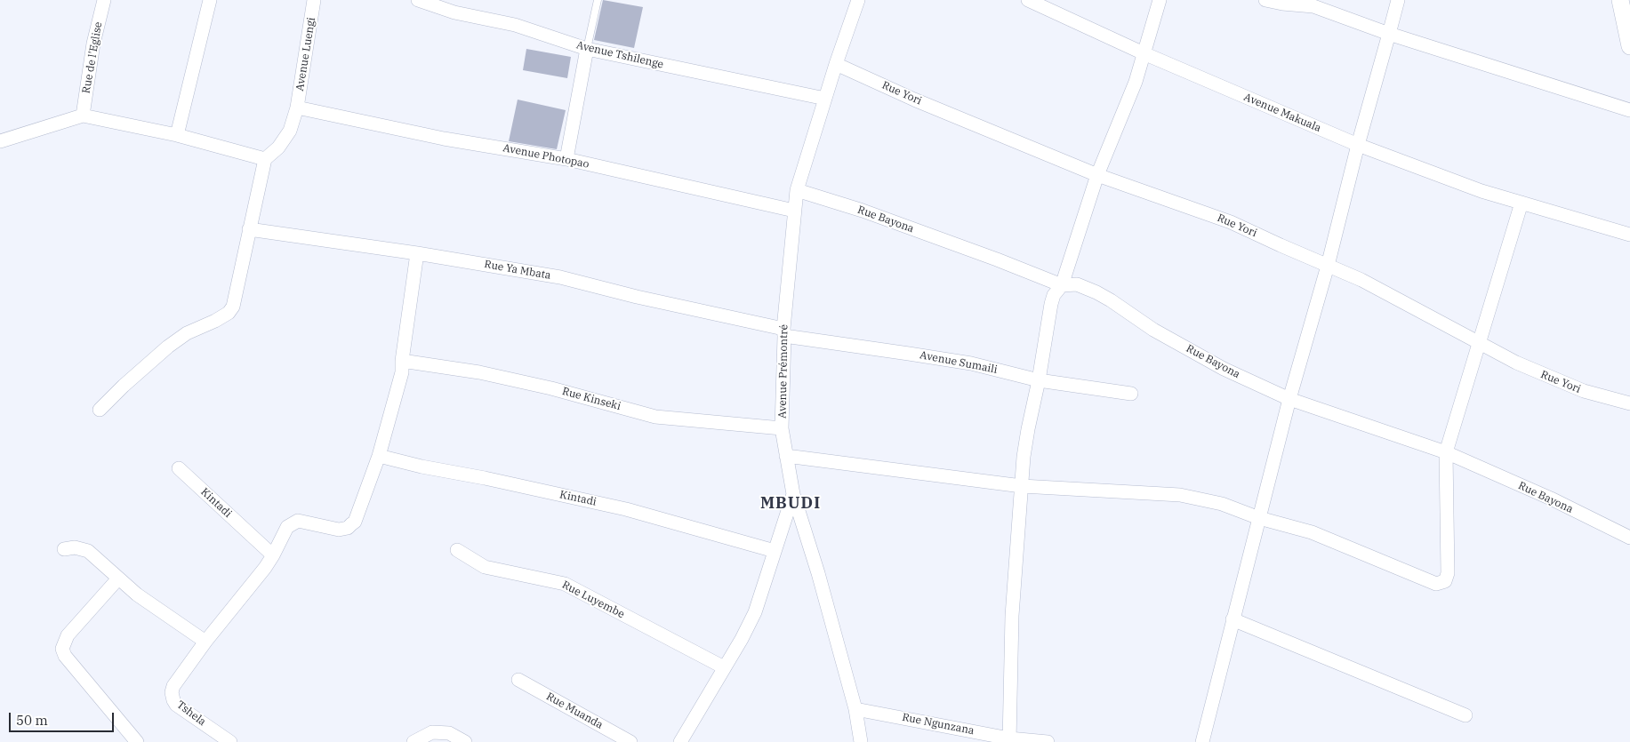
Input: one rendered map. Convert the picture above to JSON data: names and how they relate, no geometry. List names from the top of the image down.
{
  "streets": {
    "street": [
      "Avenue Luengi",
      "Avenue Tshilenge",
      "Rue de l'Eglise",
      "Rue Yori",
      "Avenue Makuala",
      "Avenue Photopao",
      "Rue Bayona",
      "Rue Ya Mbata",
      "Avenue Sumaili",
      "Avenue Prémontré",
      "Rue Kinseki",
      "Kintadi",
      "Rue Luyembe",
      "Rue Muanda",
      "Tshela",
      "Rue Ngunzana"
    ]
  },
  "crossings": [
    ["Avenue Luengi", "Avenue Photopao"],
    ["Avenue Tshilenge", "Avenue Prémontré"],
    ["Rue Yori", "Avenue Prémontré"],
    ["Avenue Photopao", "Avenue Prémontré"],
    ["Rue Bayona", "Avenue Prémontré"],
    ["Rue Ya Mbata", "Avenue Sumaili"],
    ["Rue Ya Mbata", "Avenue Prémontré"],
    ["Avenue Sumaili", "Avenue Prémontré"],
    ["Avenue Prémontré", "Rue Kinseki"],
    ["Avenue Prémontré", "Rue Ngunzana"]
  ],
  "districts": ["MBUDI"],
  "scale_bar": "50 m"
}
